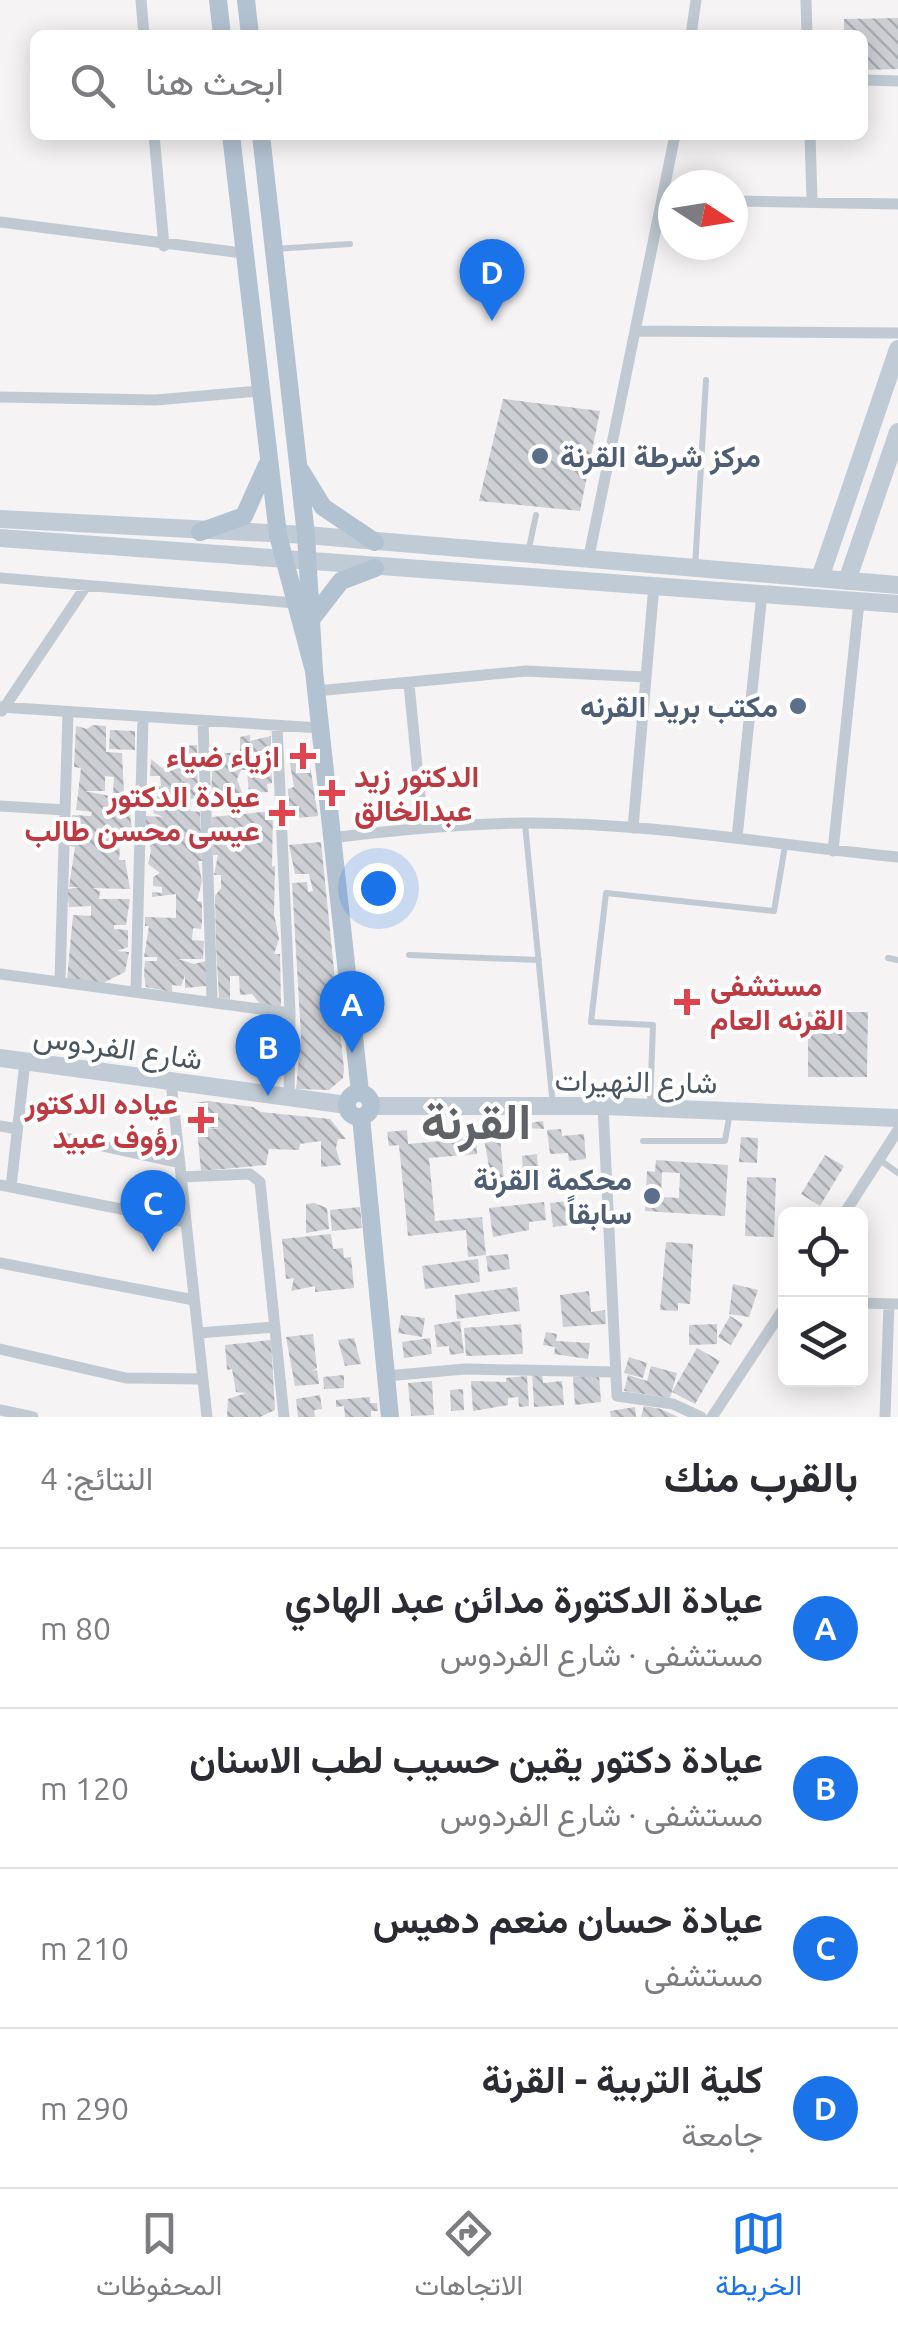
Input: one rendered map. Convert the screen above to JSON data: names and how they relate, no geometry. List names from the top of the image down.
{
  "streets": {
    "main road": ["شارع الفردوس", "شارع النهيرات"]
  },
  "crossings": [
    ["شارع الفردوس", "شارع النهيرات"]
  ],
  "districts": ["القرنة"],
  "places": {
    "other": ["مركز شرطة القرنة", "مكتب بريد القرنه", "محكمة القرنة سابقاً"],
    "health": [
      "ازياء ضياء",
      "الدكتور زيد عبدالخالق",
      "عيادة الدكتور عيسى محسن طالب",
      "مستشفى القرنه العام",
      "عياده الدكتور رؤوف عبيد"
    ]
  },
  "north": "right",
  "page": {
    "search": "ابحث هنا",
    "pins": [
      "D",
      "A",
      "B",
      "C"
    ],
    "heading": ["بالقرب منك", "النتائج: 4"],
    "list": [
      {
        "mark": "A",
        "name": "عيادة الدكتورة مدائن عبد الهادي",
        "note": "مستشفى · شارع الفردوس",
        "value": "80 m"
      },
      {
        "mark": "B",
        "name": "عيادة دكتور يقين حسيب لطب الاسنان",
        "note": "مستشفى · شارع الفردوس",
        "value": "120 m"
      },
      {
        "mark": "C",
        "name": "عيادة حسان منعم دهيس",
        "note": "مستشفى",
        "value": "210 m"
      },
      {
        "mark": "D",
        "name": "كلية التربية - القرنة",
        "note": "جامعة",
        "value": "290 m"
      }
    ],
    "nav": ["الخريطة", "الاتجاهات", "المحفوظات"]
  }
}
